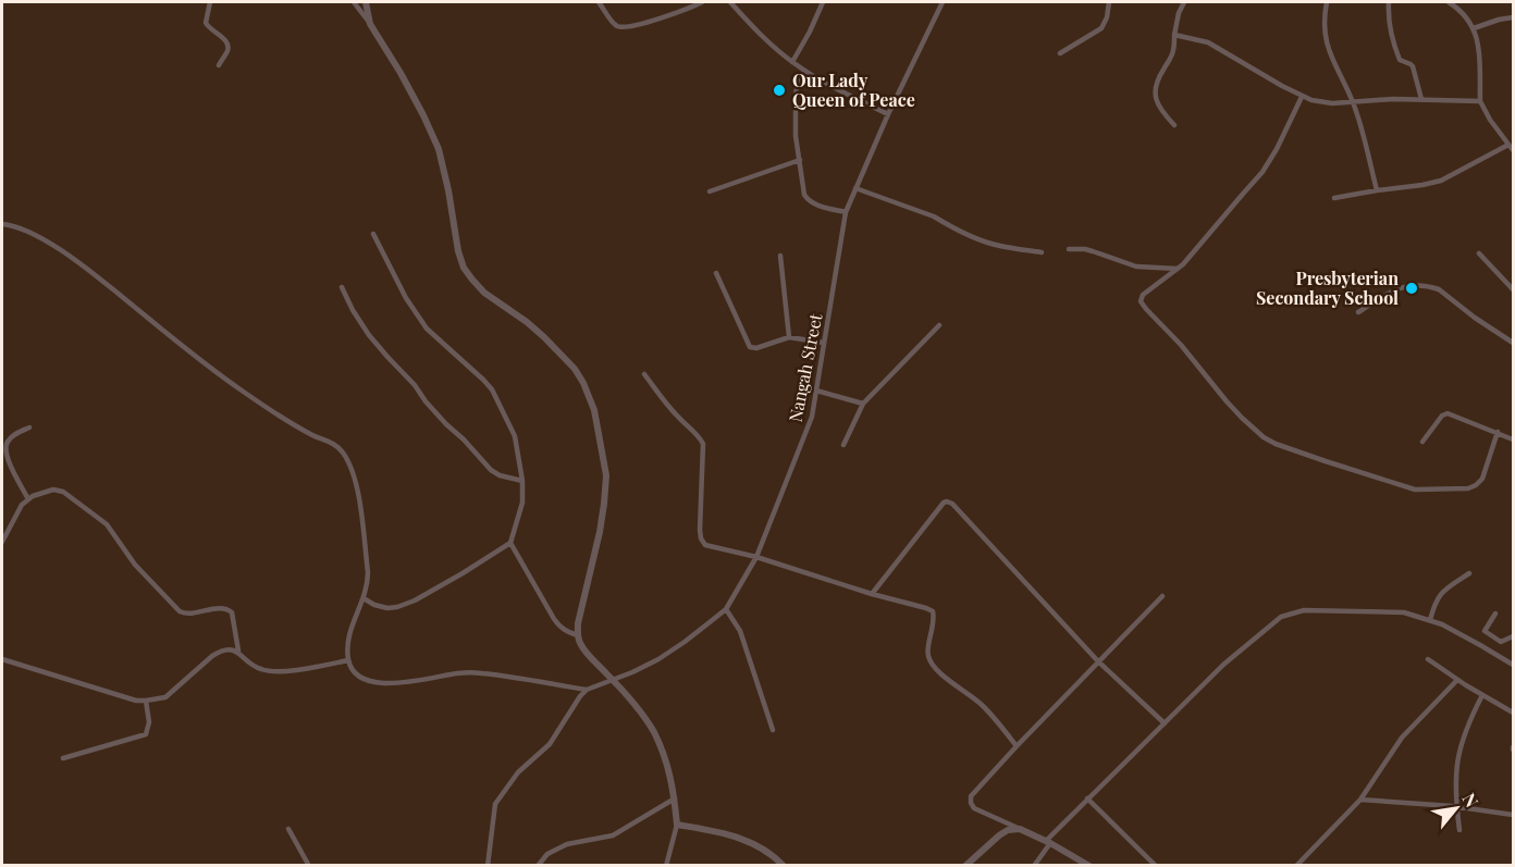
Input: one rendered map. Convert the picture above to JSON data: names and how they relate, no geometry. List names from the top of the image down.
{
  "streets": {
    "street": ["Nangah Street"]
  },
  "places": ["Our Lady Queen of Peace", "Presbyterian Secondary School"],
  "north": "top right"
}
